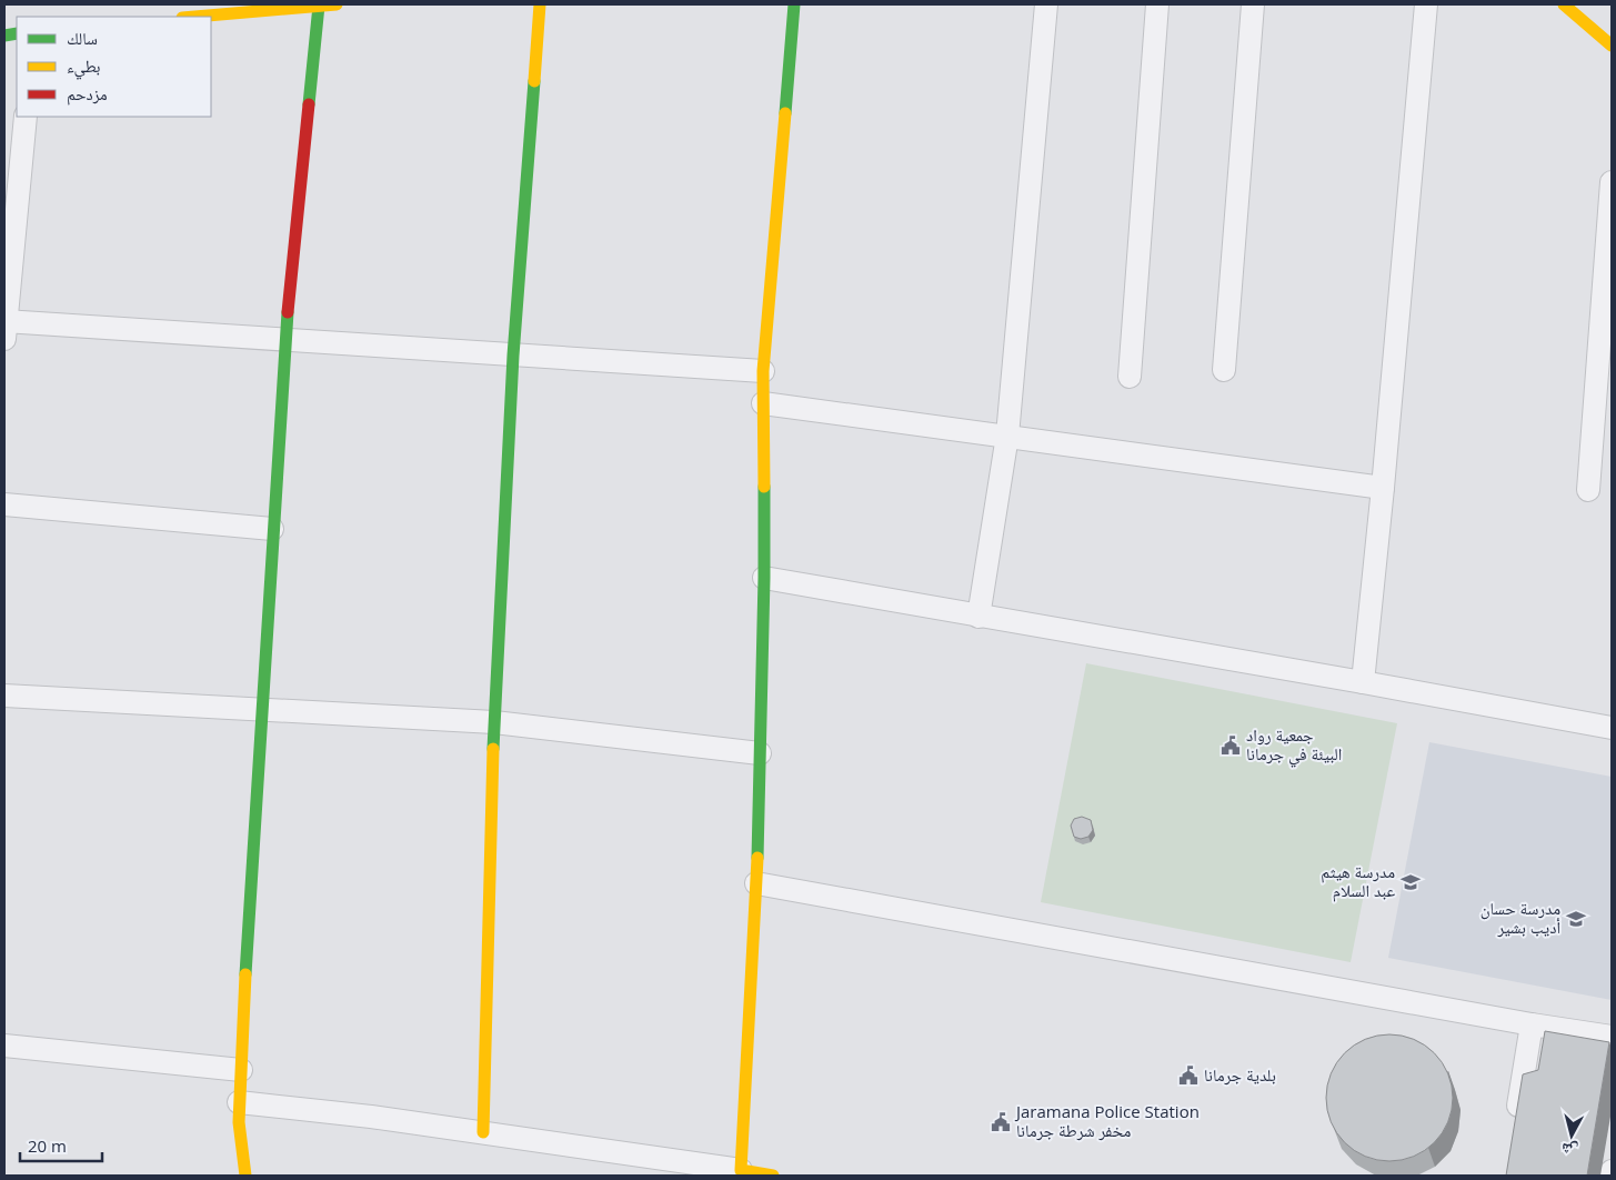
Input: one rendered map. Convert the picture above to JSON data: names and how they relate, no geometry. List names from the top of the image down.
{
  "places": {
    "public building": ["جمعية رواد البيئة في جرمانا", "بلدية جرمانا", "Jaramana Police Station مخفر شرطة جرمانا"],
    "school or university": ["مدرسة هيثم عبد السلام", "مدرسة حسان أديب بشير"]
  },
  "legend": ["سالك", "بطيء", "مزدحم"],
  "scale_bar": "20 m",
  "north": "bottom"
}
